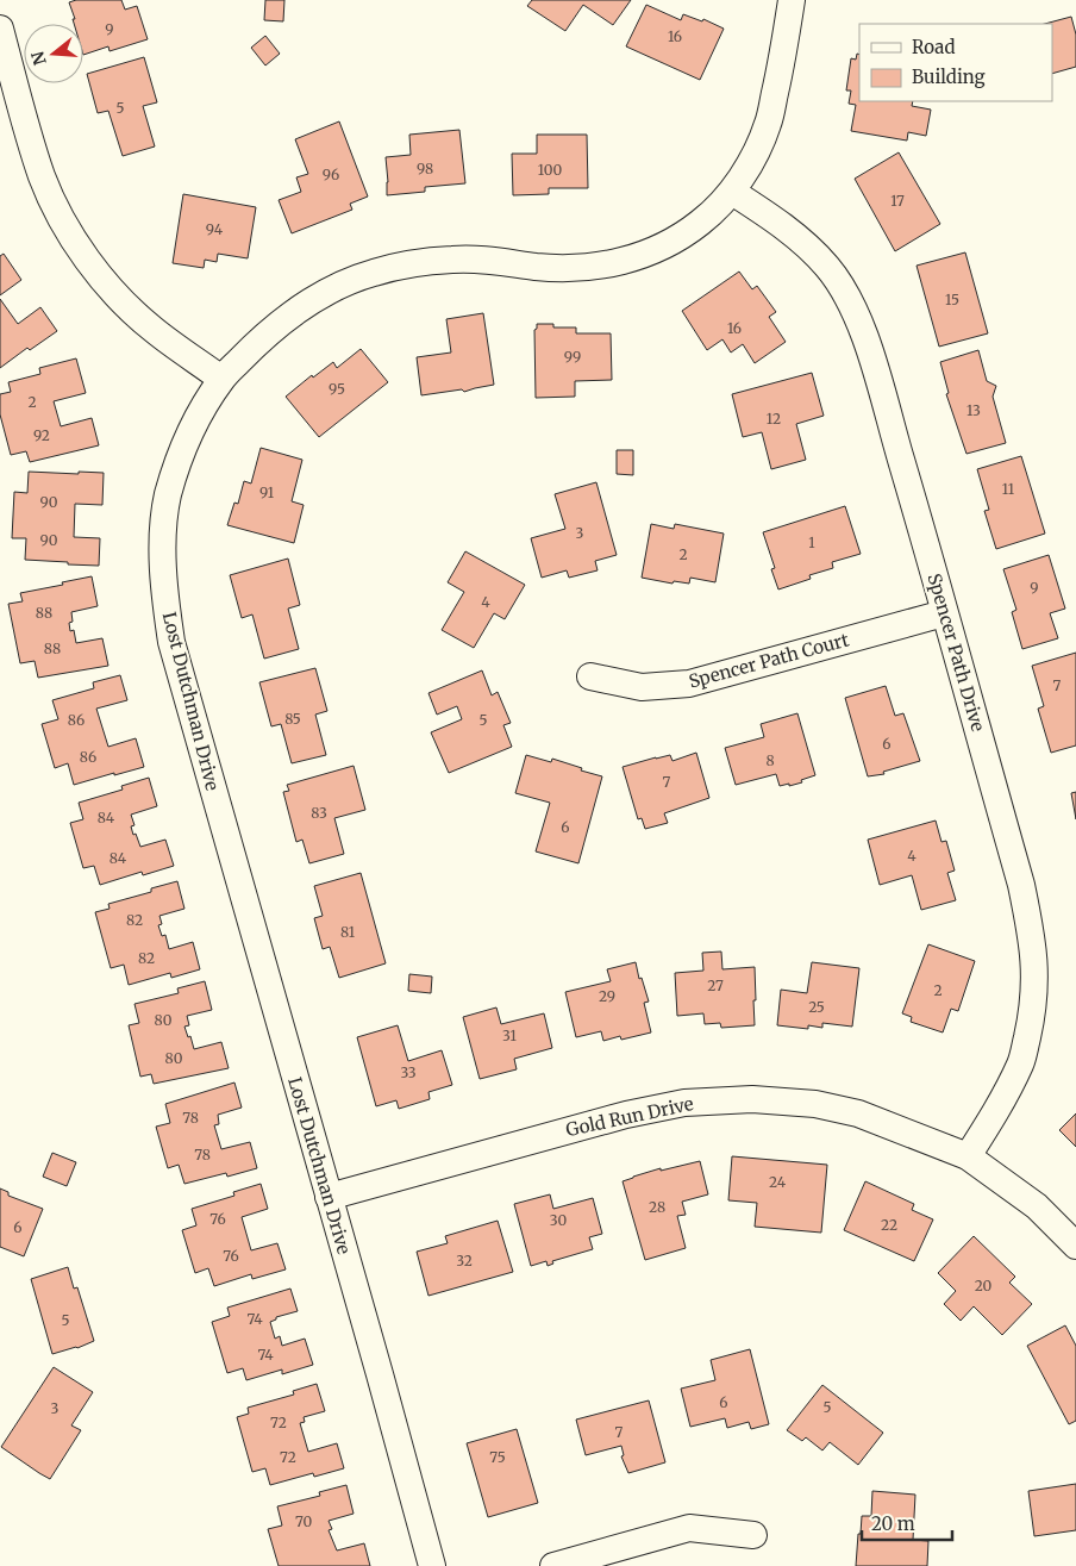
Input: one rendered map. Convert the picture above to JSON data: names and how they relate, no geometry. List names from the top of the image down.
{
  "streets": {
    "street": [
      "Spencer Path Drive",
      "Spencer Path Court",
      "Lost Dutchman Drive",
      "Gold Run Drive"
    ]
  },
  "crossings": [
    ["Spencer Path Drive", "Spencer Path Court"],
    ["Spencer Path Drive", "Lost Dutchman Drive"],
    ["Spencer Path Drive", "Gold Run Drive"],
    ["Lost Dutchman Drive", "Gold Run Drive"]
  ],
  "house_numbers": [
    "9",
    "16",
    "5",
    "98",
    "100",
    "96",
    "17",
    "94",
    "15",
    "16",
    "99",
    "95",
    "2",
    "13",
    "12",
    "92",
    "11",
    "91",
    "90",
    "3",
    "90",
    "1",
    "2",
    "9",
    "4",
    "88",
    "88",
    "7",
    "85",
    "86",
    "5",
    "6",
    "86",
    "8",
    "7",
    "83",
    "84",
    "6",
    "4",
    "84",
    "82",
    "81",
    "82",
    "27",
    "2",
    "29",
    "25",
    "80",
    "31",
    "80",
    "33",
    "78",
    "78",
    "24",
    "28",
    "76",
    "30",
    "22",
    "6",
    "76",
    "32",
    "20",
    "74",
    "5",
    "74",
    "6",
    "5",
    "3",
    "72",
    "7",
    "72",
    "75",
    "70"
  ],
  "legend": ["Road", "Building"],
  "scale_bar": "20 m",
  "north": "left"
}
